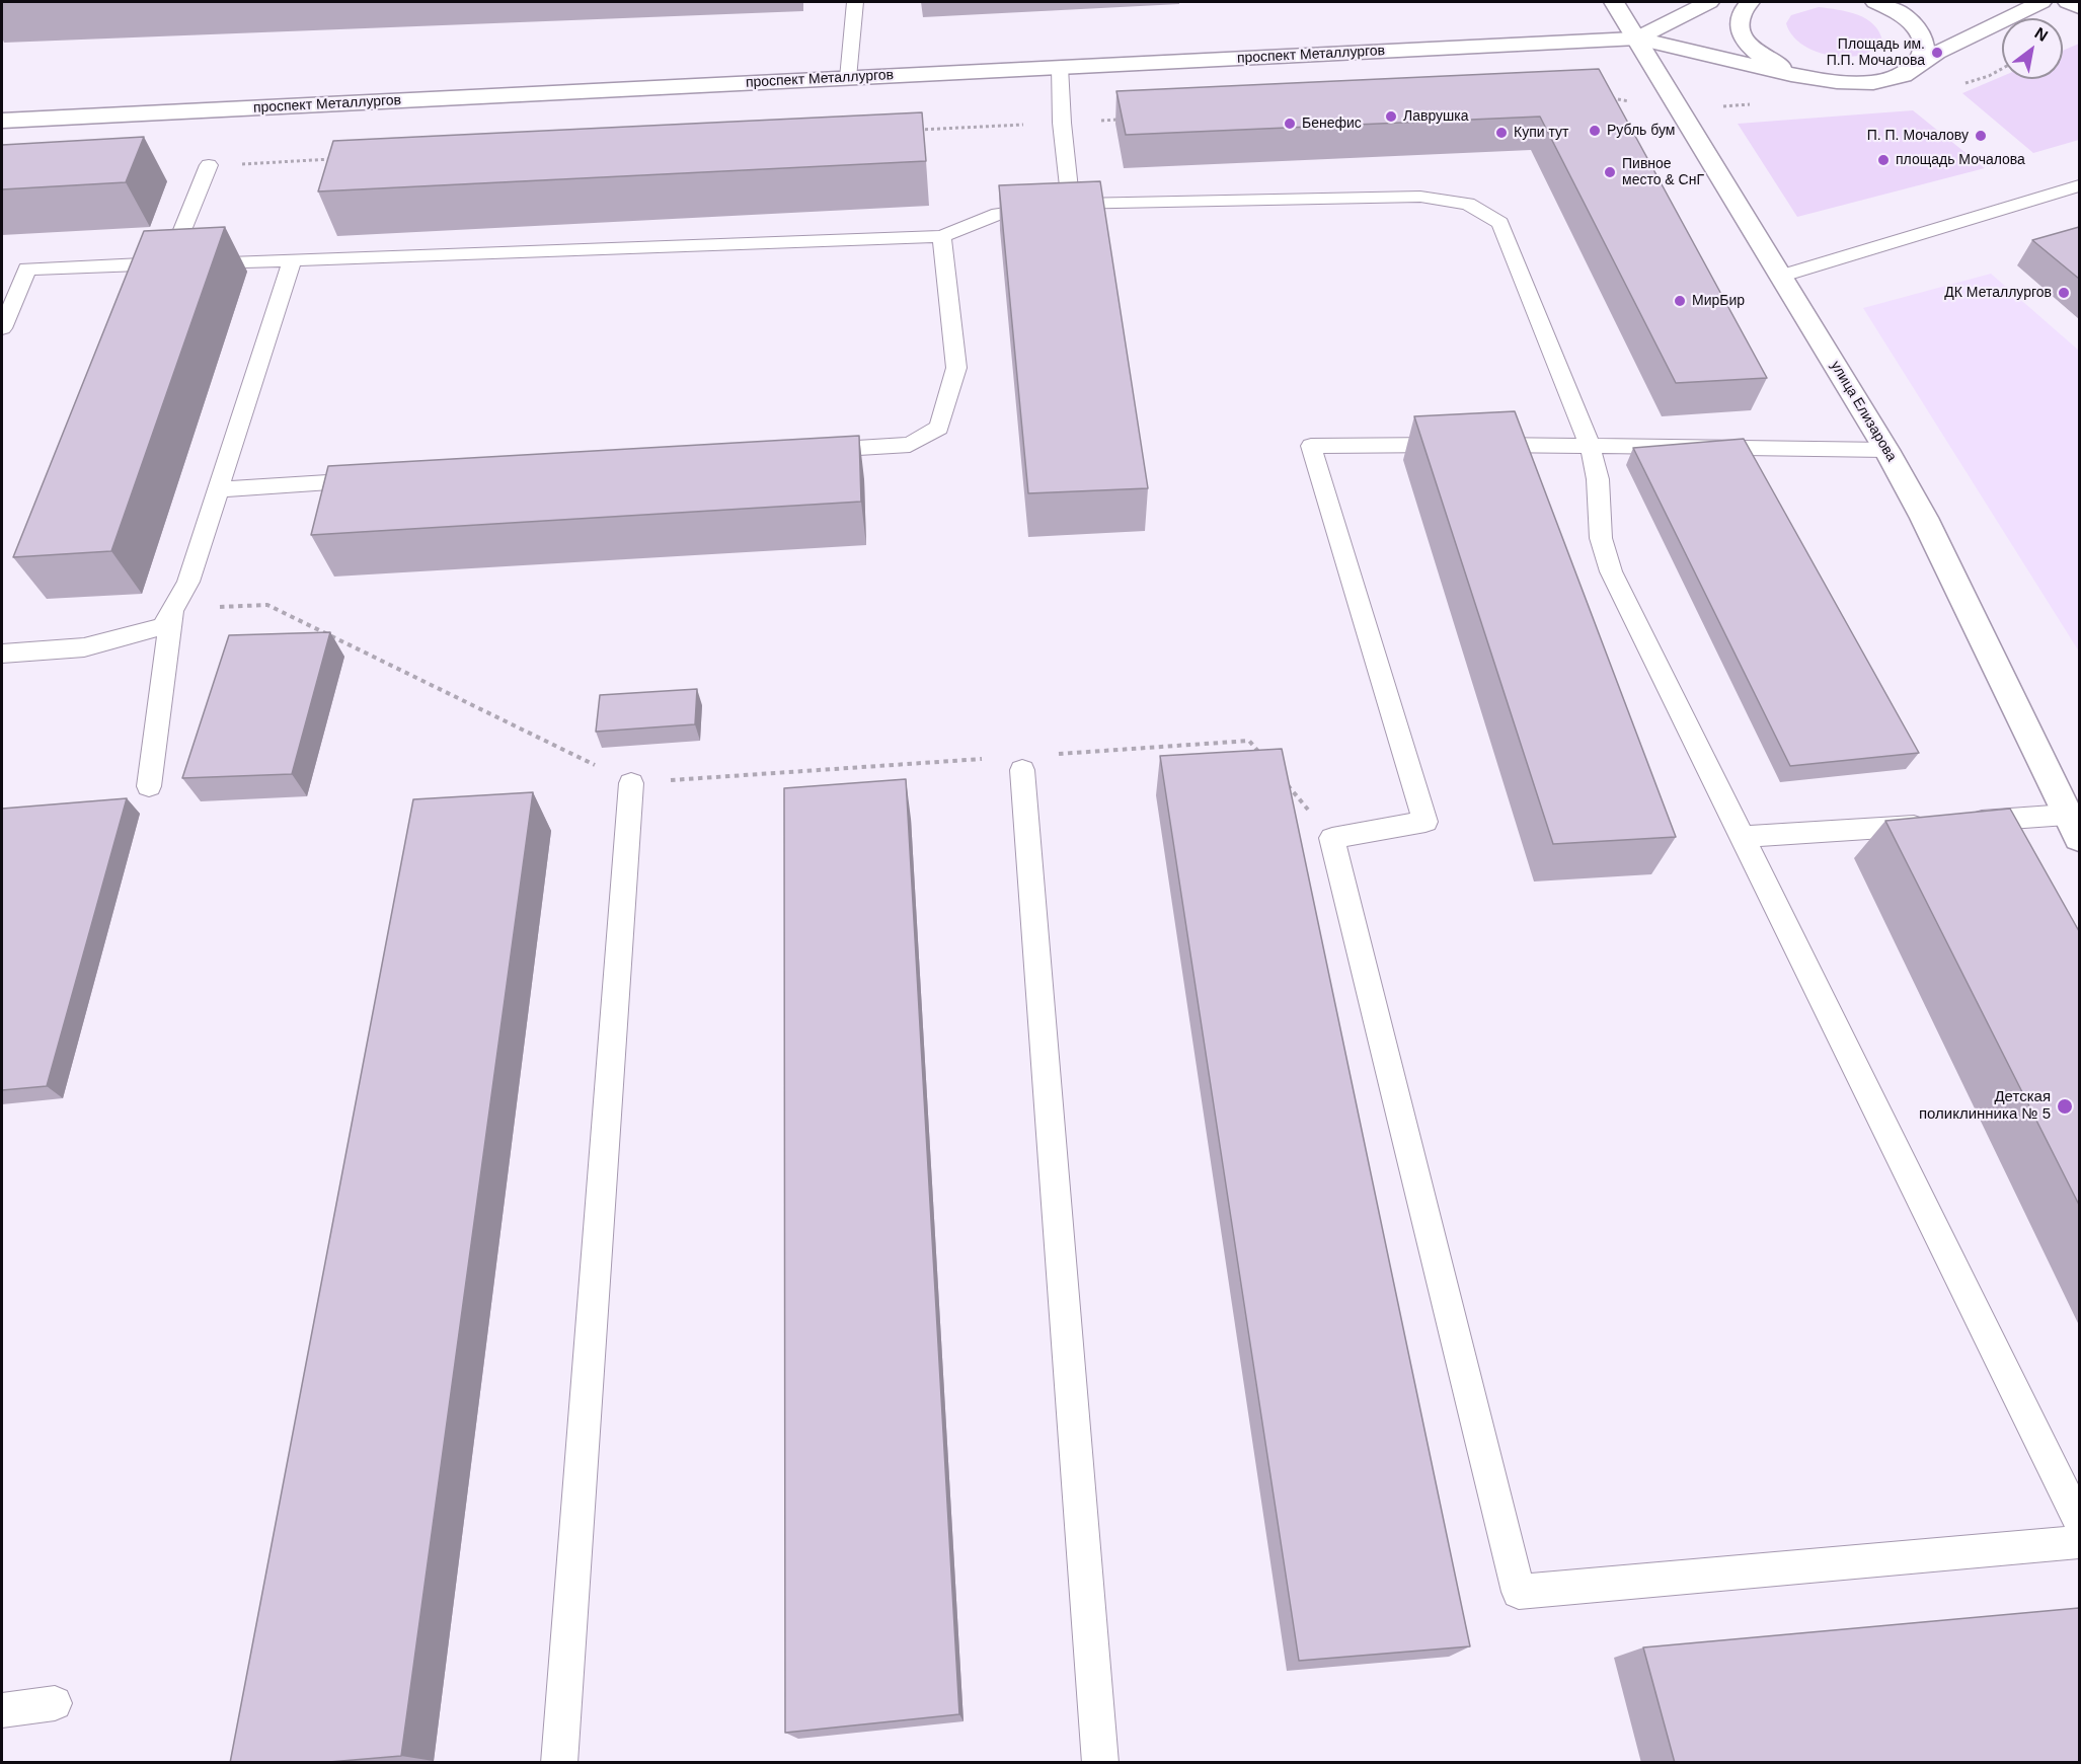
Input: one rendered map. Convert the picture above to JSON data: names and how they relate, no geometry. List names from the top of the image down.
{
  "streets": {
    "street": ["проспект Металлургов", "улица Елизарова"]
  },
  "crossings": [
    ["проспект Металлургов", "улица Елизарова"]
  ],
  "places": [
    "Площадь им. П.П. Мочалова",
    "Лаврушка",
    "Бенефис",
    "Рубль бум",
    "Купи тут",
    "П. П. Мочалову",
    "площадь Мочалова",
    "Пивное место & СнГ",
    "ДК Металлургов",
    "МирБир",
    "Детская поликлинника № 5"
  ],
  "north": "top right"
}
